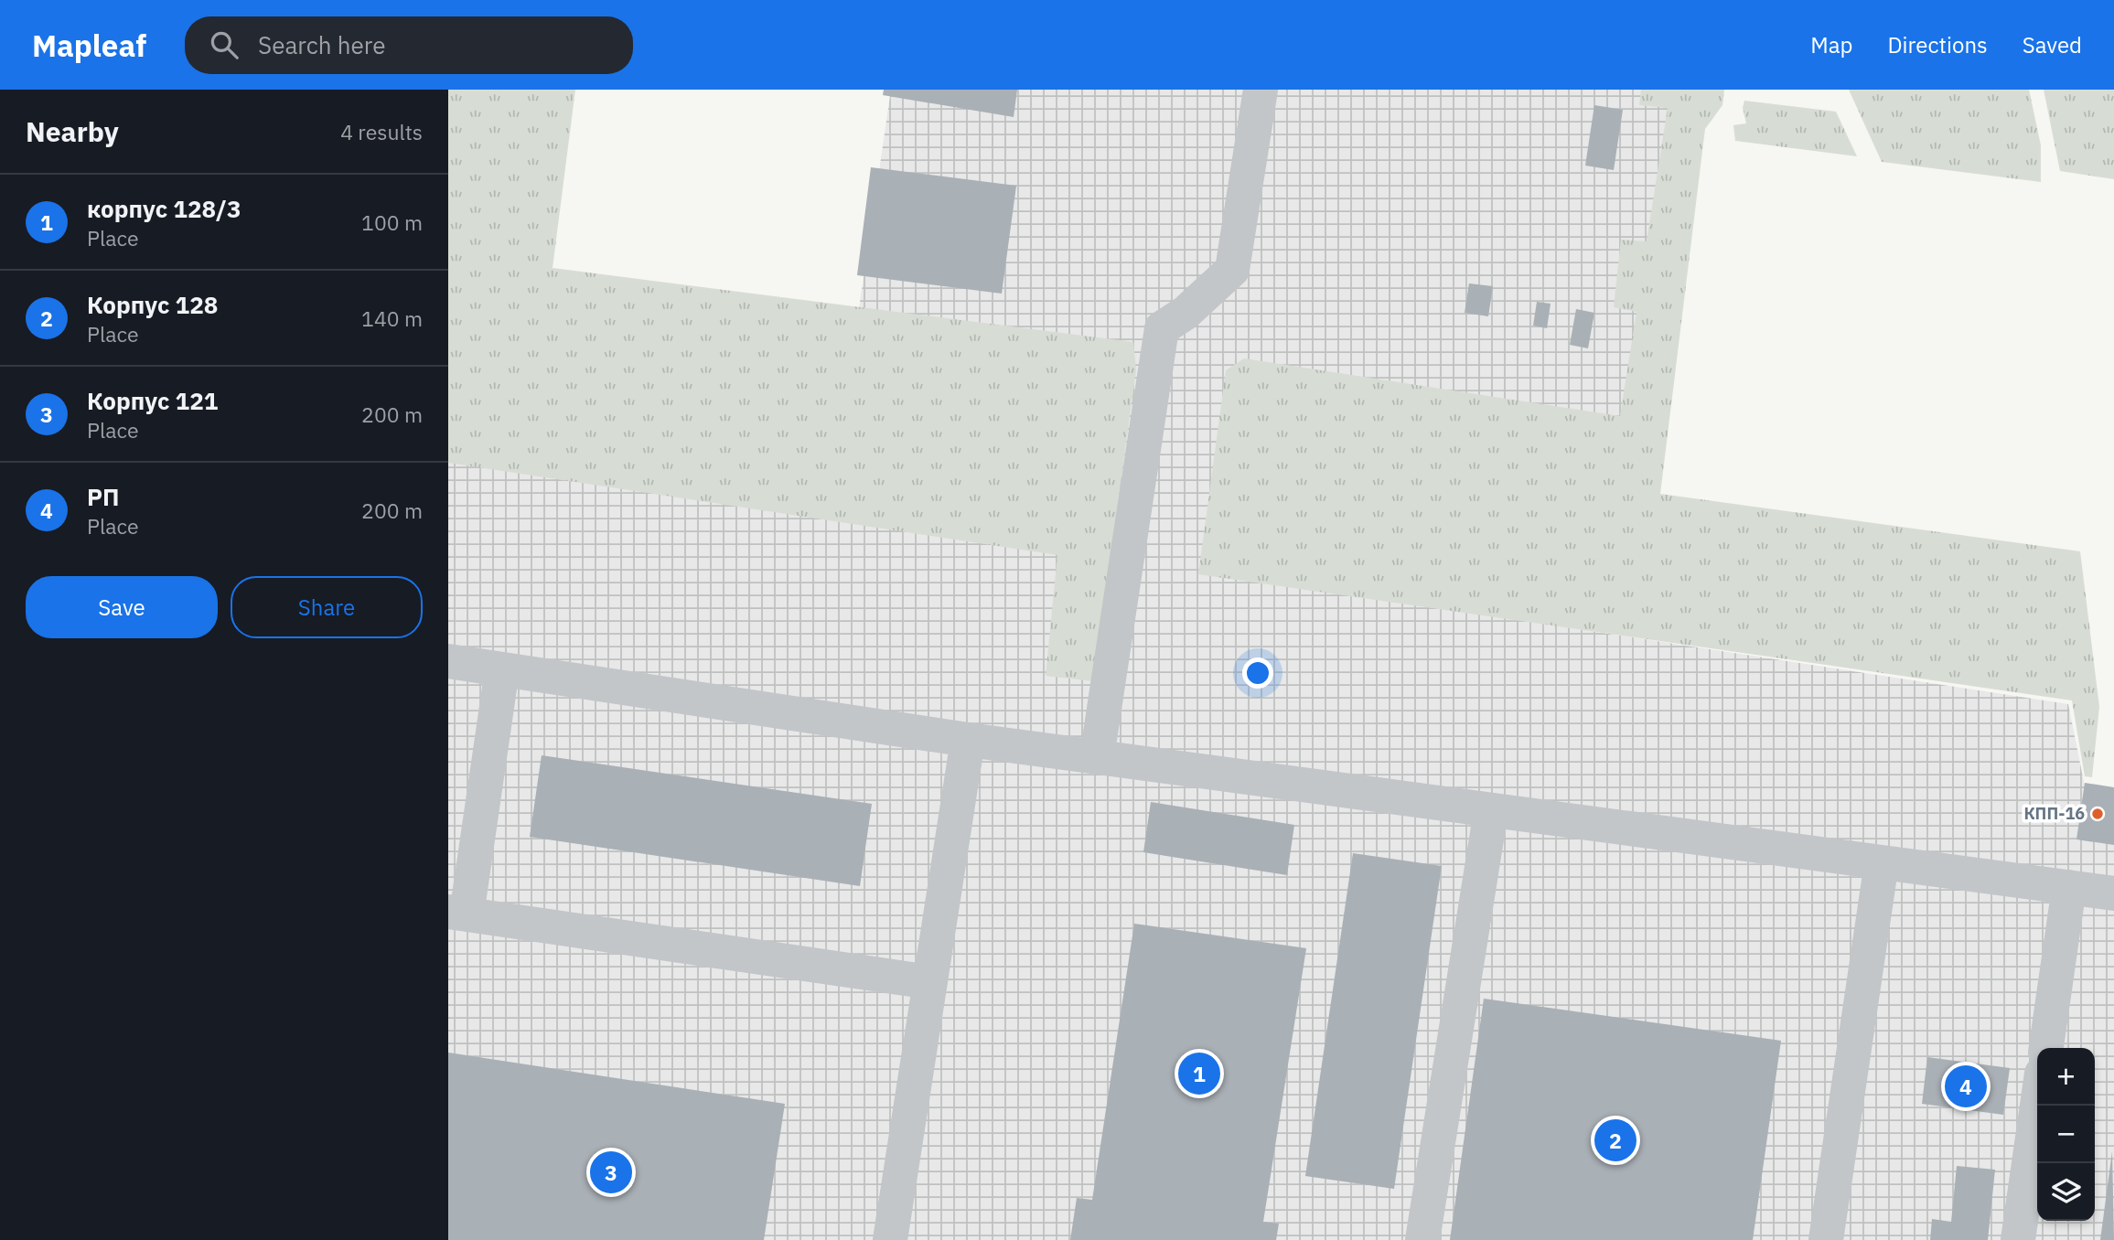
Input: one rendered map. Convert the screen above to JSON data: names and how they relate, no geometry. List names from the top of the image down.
{
  "places": ["КПП-16"],
  "page": {
    "header": "Mapleaf",
    "search": "Search here",
    "nav": ["Map", "Directions", "Saved"],
    "heading": ["Nearby", "4 results"],
    "list": [
      {
        "mark": "1",
        "name": "корпус 128/3",
        "note": "Place",
        "value": "100 m"
      },
      {
        "mark": "2",
        "name": "Корпус 128",
        "note": "Place",
        "value": "140 m"
      },
      {
        "mark": "3",
        "name": "Корпус 121",
        "note": "Place",
        "value": "200 m"
      },
      {
        "mark": "4",
        "name": "РП",
        "note": "Place",
        "value": "200 m"
      }
    ],
    "buttons": ["Save", "Share"],
    "map_buttons": ["+", "−"],
    "pins": [
      "1",
      "4",
      "2",
      "3"
    ]
  }
}
